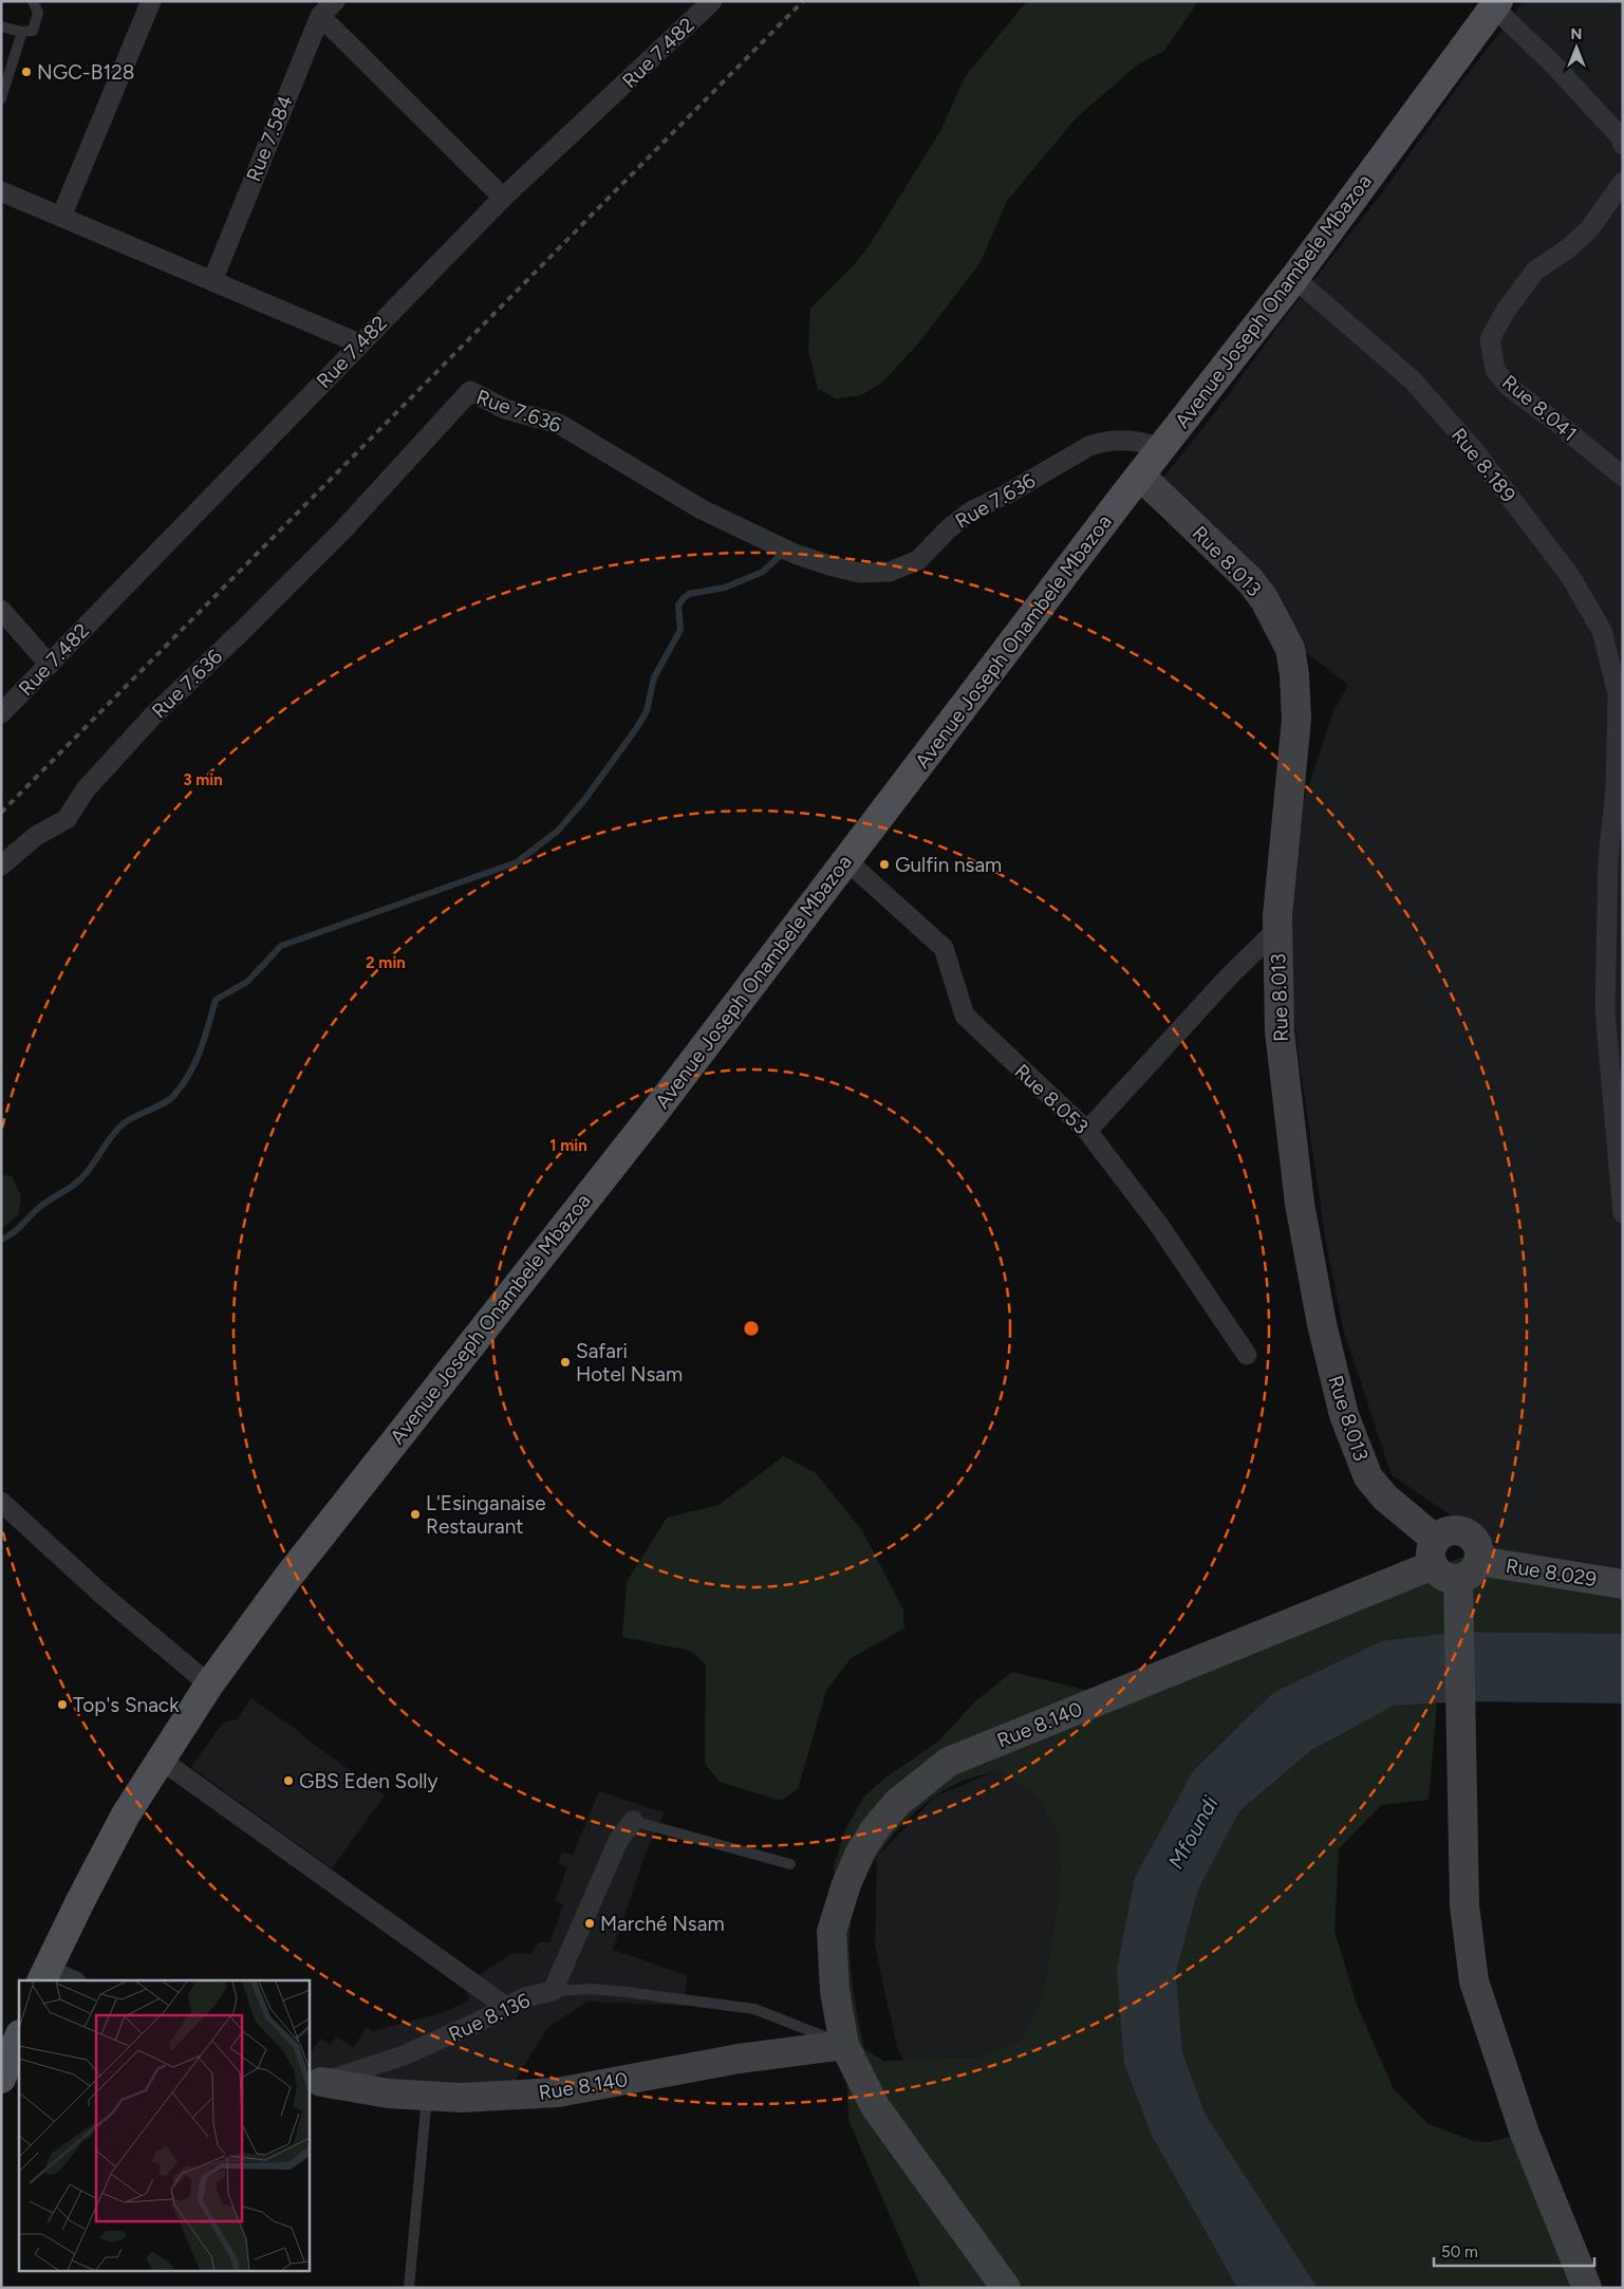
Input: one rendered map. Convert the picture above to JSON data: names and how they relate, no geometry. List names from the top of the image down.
{
  "streets": {
    "main road": [
      "Avenue Joseph Onambele Mbazoa",
      "Rue 8.013",
      "Rue 8.029",
      "Rue 8.140"
    ],
    "street": [
      "Rue 7.482",
      "Rue 7.584",
      "Rue 8.041",
      "Rue 7.636",
      "Rue 8.189",
      "Rue 8.053",
      "Rue 8.136"
    ]
  },
  "crossings": [
    ["Avenue Joseph Onambele Mbazoa", "Rue 7.636"],
    ["Avenue Joseph Onambele Mbazoa", "Rue 8.189"],
    ["Avenue Joseph Onambele Mbazoa", "Rue 8.013"],
    ["Avenue Joseph Onambele Mbazoa", "Rue 8.053"],
    ["Rue 8.013", "Rue 8.029"],
    ["Rue 8.013", "Rue 8.140"],
    ["Rue 8.029", "Rue 8.140"],
    ["Rue 8.140", "Rue 8.136"]
  ],
  "water": ["Mfoundi"],
  "places": [
    "NGC-B128",
    "Gulfin nsam",
    "Safari Hotel Nsam",
    "L'Esinganaise Restaurant",
    "Top's Snack",
    "GBS Eden Solly",
    "Marché Nsam"
  ],
  "scale_bar": "50 m",
  "north": "top",
  "rings": ["3 min", "2 min", "1 min"]
}
